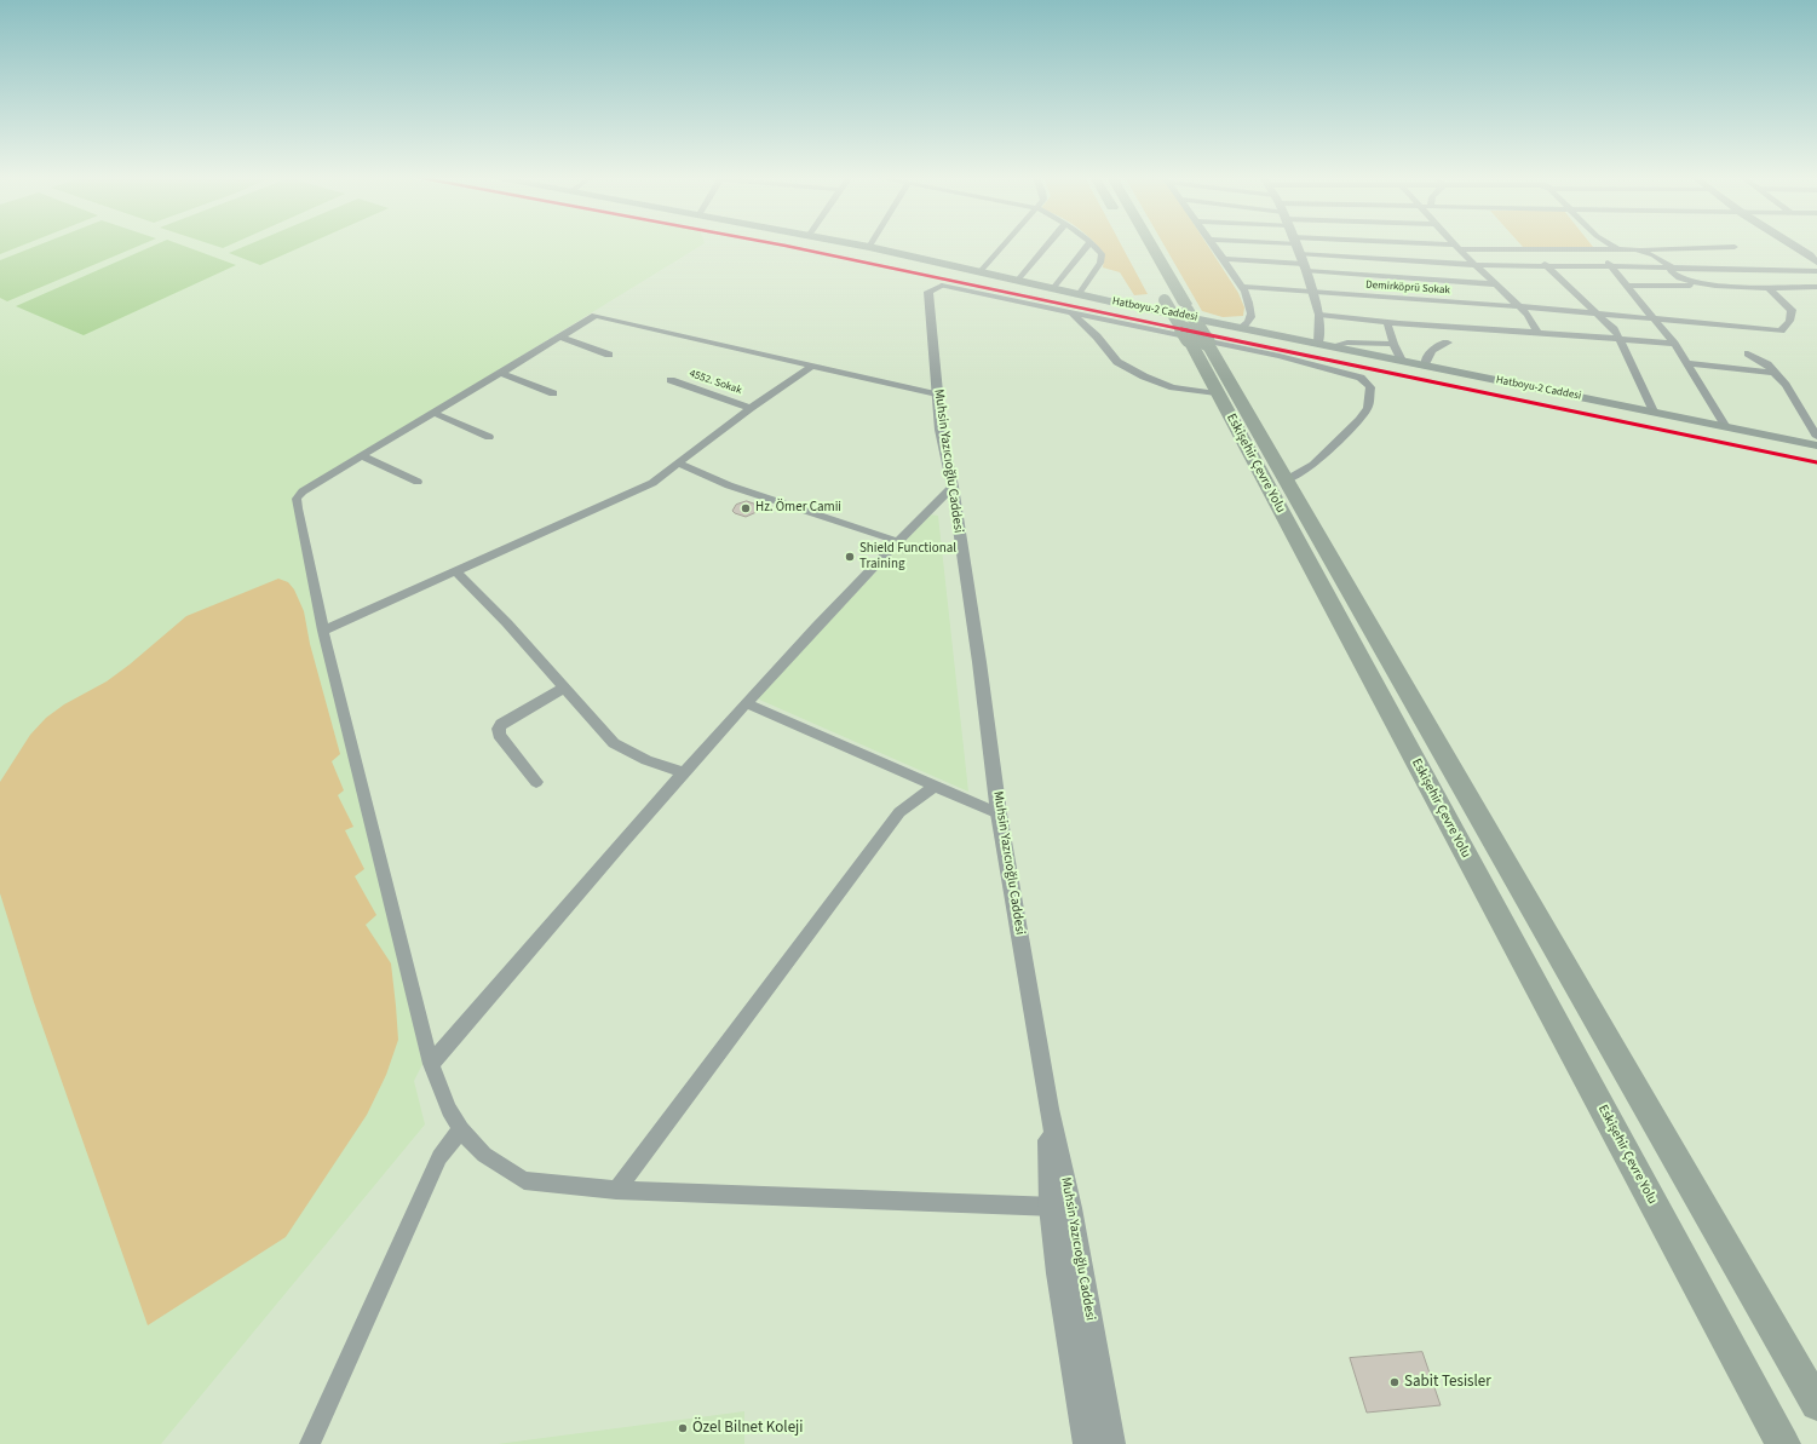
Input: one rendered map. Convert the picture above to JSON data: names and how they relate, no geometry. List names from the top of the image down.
{
  "streets": {
    "highway": ["Eskişehir Çevre Yolu"],
    "main road": ["Hatboyu-2 Caddesi"],
    "street": ["Demirköprü Sokak", "4552. Sokak", "Muhsin Yazıcıoğlu Caddesi"]
  },
  "places": [
    "Hz. Ömer Camii",
    "Shield Functional Training",
    "Sabit Tesisler",
    "Özel Bilnet Koleji"
  ]
}
